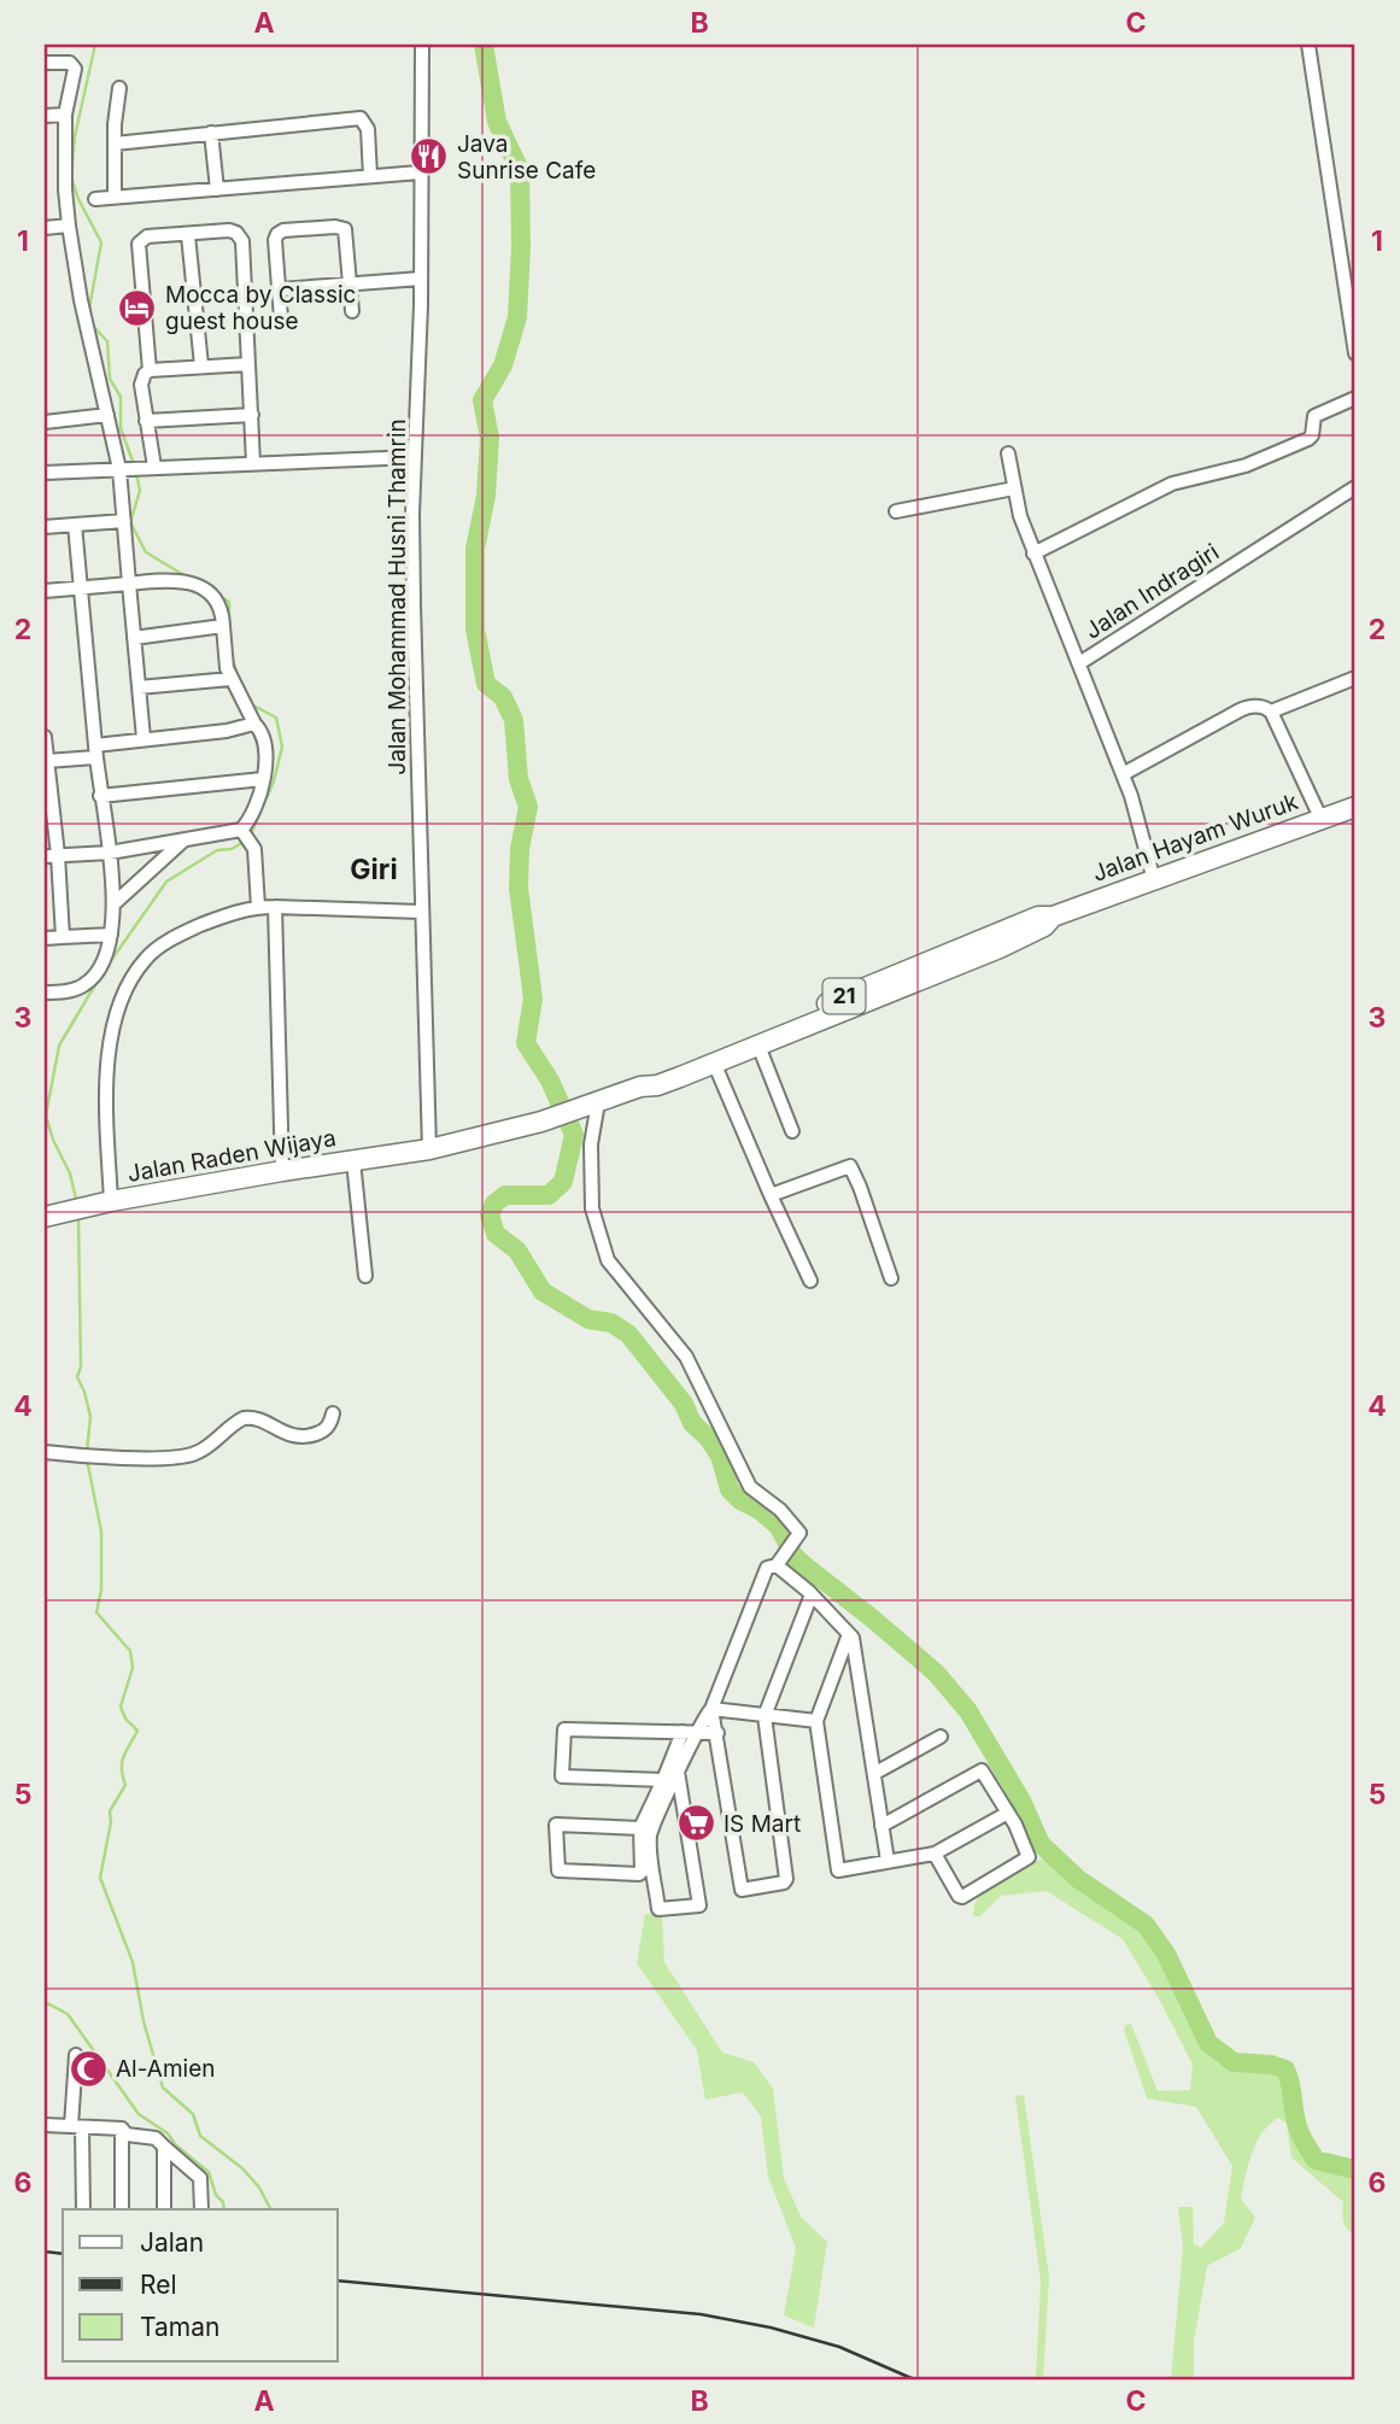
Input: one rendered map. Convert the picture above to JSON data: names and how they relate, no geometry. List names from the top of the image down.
{
  "streets": {
    "highway": ["Jalan Hayam Wuruk", "21", "Jalan Raden Wijaya"],
    "street": ["Jalan Indragiri", "Jalan Mohammad Husni Thamrin"]
  },
  "crossings": [
    ["Jalan Indragiri", "Jalan Hayam Wuruk"],
    ["Jalan Mohammad Husni Thamrin", "Jalan Hayam Wuruk"],
    ["Jalan Mohammad Husni Thamrin", "Jalan Raden Wijaya"],
    ["Jalan Hayam Wuruk", "Jalan Raden Wijaya"]
  ],
  "districts": ["Giri"],
  "places": {
    "restaurant": ["Java Sunrise Cafe"],
    "hotel": ["Mocca by Classic guest house"],
    "supermarket": ["IS Mart"],
    "mosque": ["Al-Amien"]
  },
  "legend": ["Jalan", "Rel", "Taman"],
  "grid": {
    "columns": ["A", "B", "C"],
    "rows": [
      "1",
      "2",
      "3",
      "4",
      "5",
      "6"
    ]
  }
}
